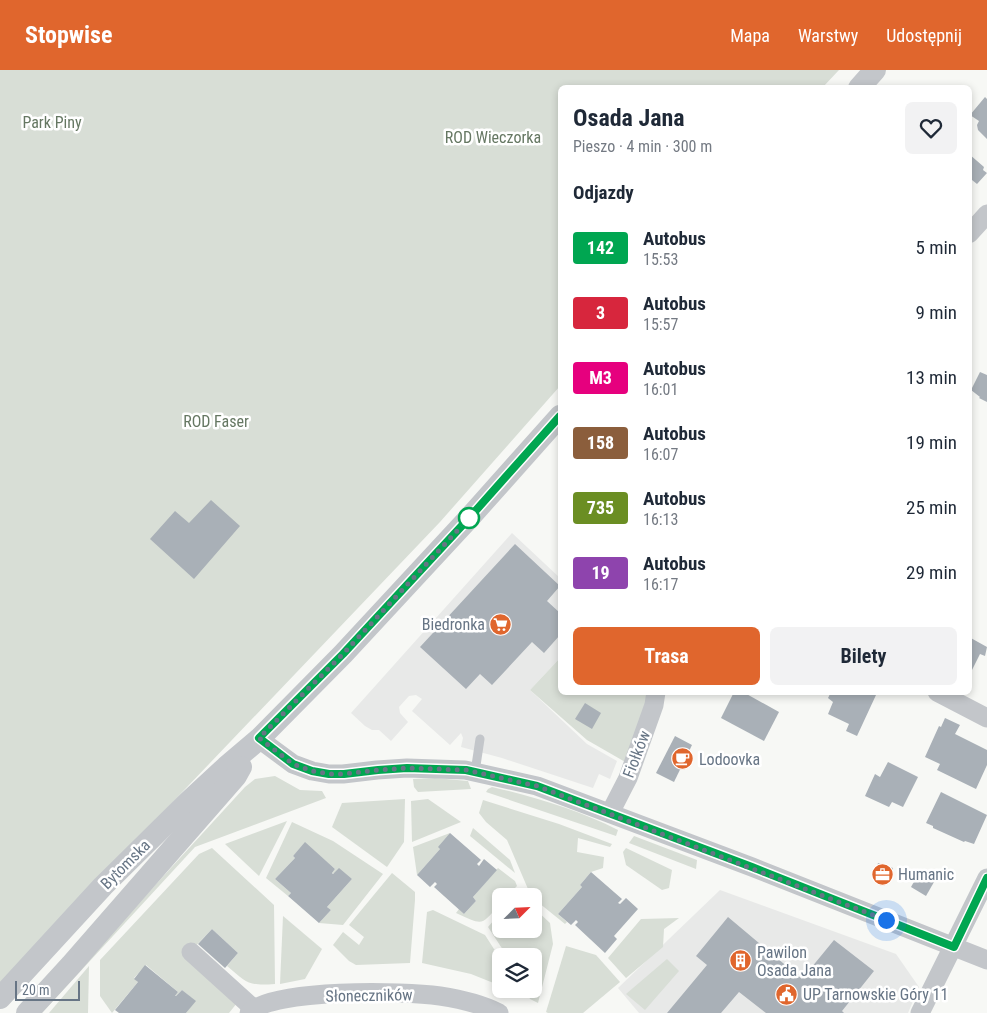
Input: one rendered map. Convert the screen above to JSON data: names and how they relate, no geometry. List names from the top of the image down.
{
  "streets": {
    "street": ["Fiołków", "Bytomska", "Słoneczników"]
  },
  "parks": ["Park Piny", "ROD Wieczorka", "ROD Faser"],
  "places": {
    "supermarket": ["Biedronka"],
    "cafe": ["Lodoovka"],
    "office": ["Humanic"],
    "building": ["Pawilon Osada Jana"],
    "public building": ["UP Tarnowskie Góry 11"]
  },
  "lines": ["bus line 142"],
  "scale_bar": "20 m",
  "north": "top right",
  "page": {
    "header": "Stopwise",
    "nav": ["Mapa", "Warstwy", "Udostępnij"],
    "heading": [
      ["Osada Jana", "Pieszo · 4 min · 300 m"],
      "Odjazdy"
    ],
    "list": [
      {
        "mark": "142",
        "name": "Autobus",
        "note": "15:53",
        "value": "5 min"
      },
      {
        "mark": "3",
        "name": "Autobus",
        "note": "15:57",
        "value": "9 min"
      },
      {
        "mark": "M3",
        "name": "Autobus",
        "note": "16:01",
        "value": "13 min"
      },
      {
        "mark": "158",
        "name": "Autobus",
        "note": "16:07",
        "value": "19 min"
      },
      {
        "mark": "735",
        "name": "Autobus",
        "note": "16:13",
        "value": "25 min"
      },
      {
        "mark": "19",
        "name": "Autobus",
        "note": "16:17",
        "value": "29 min"
      }
    ],
    "buttons": ["Trasa", "Bilety"],
    "scale": "20 m"
  }
}
